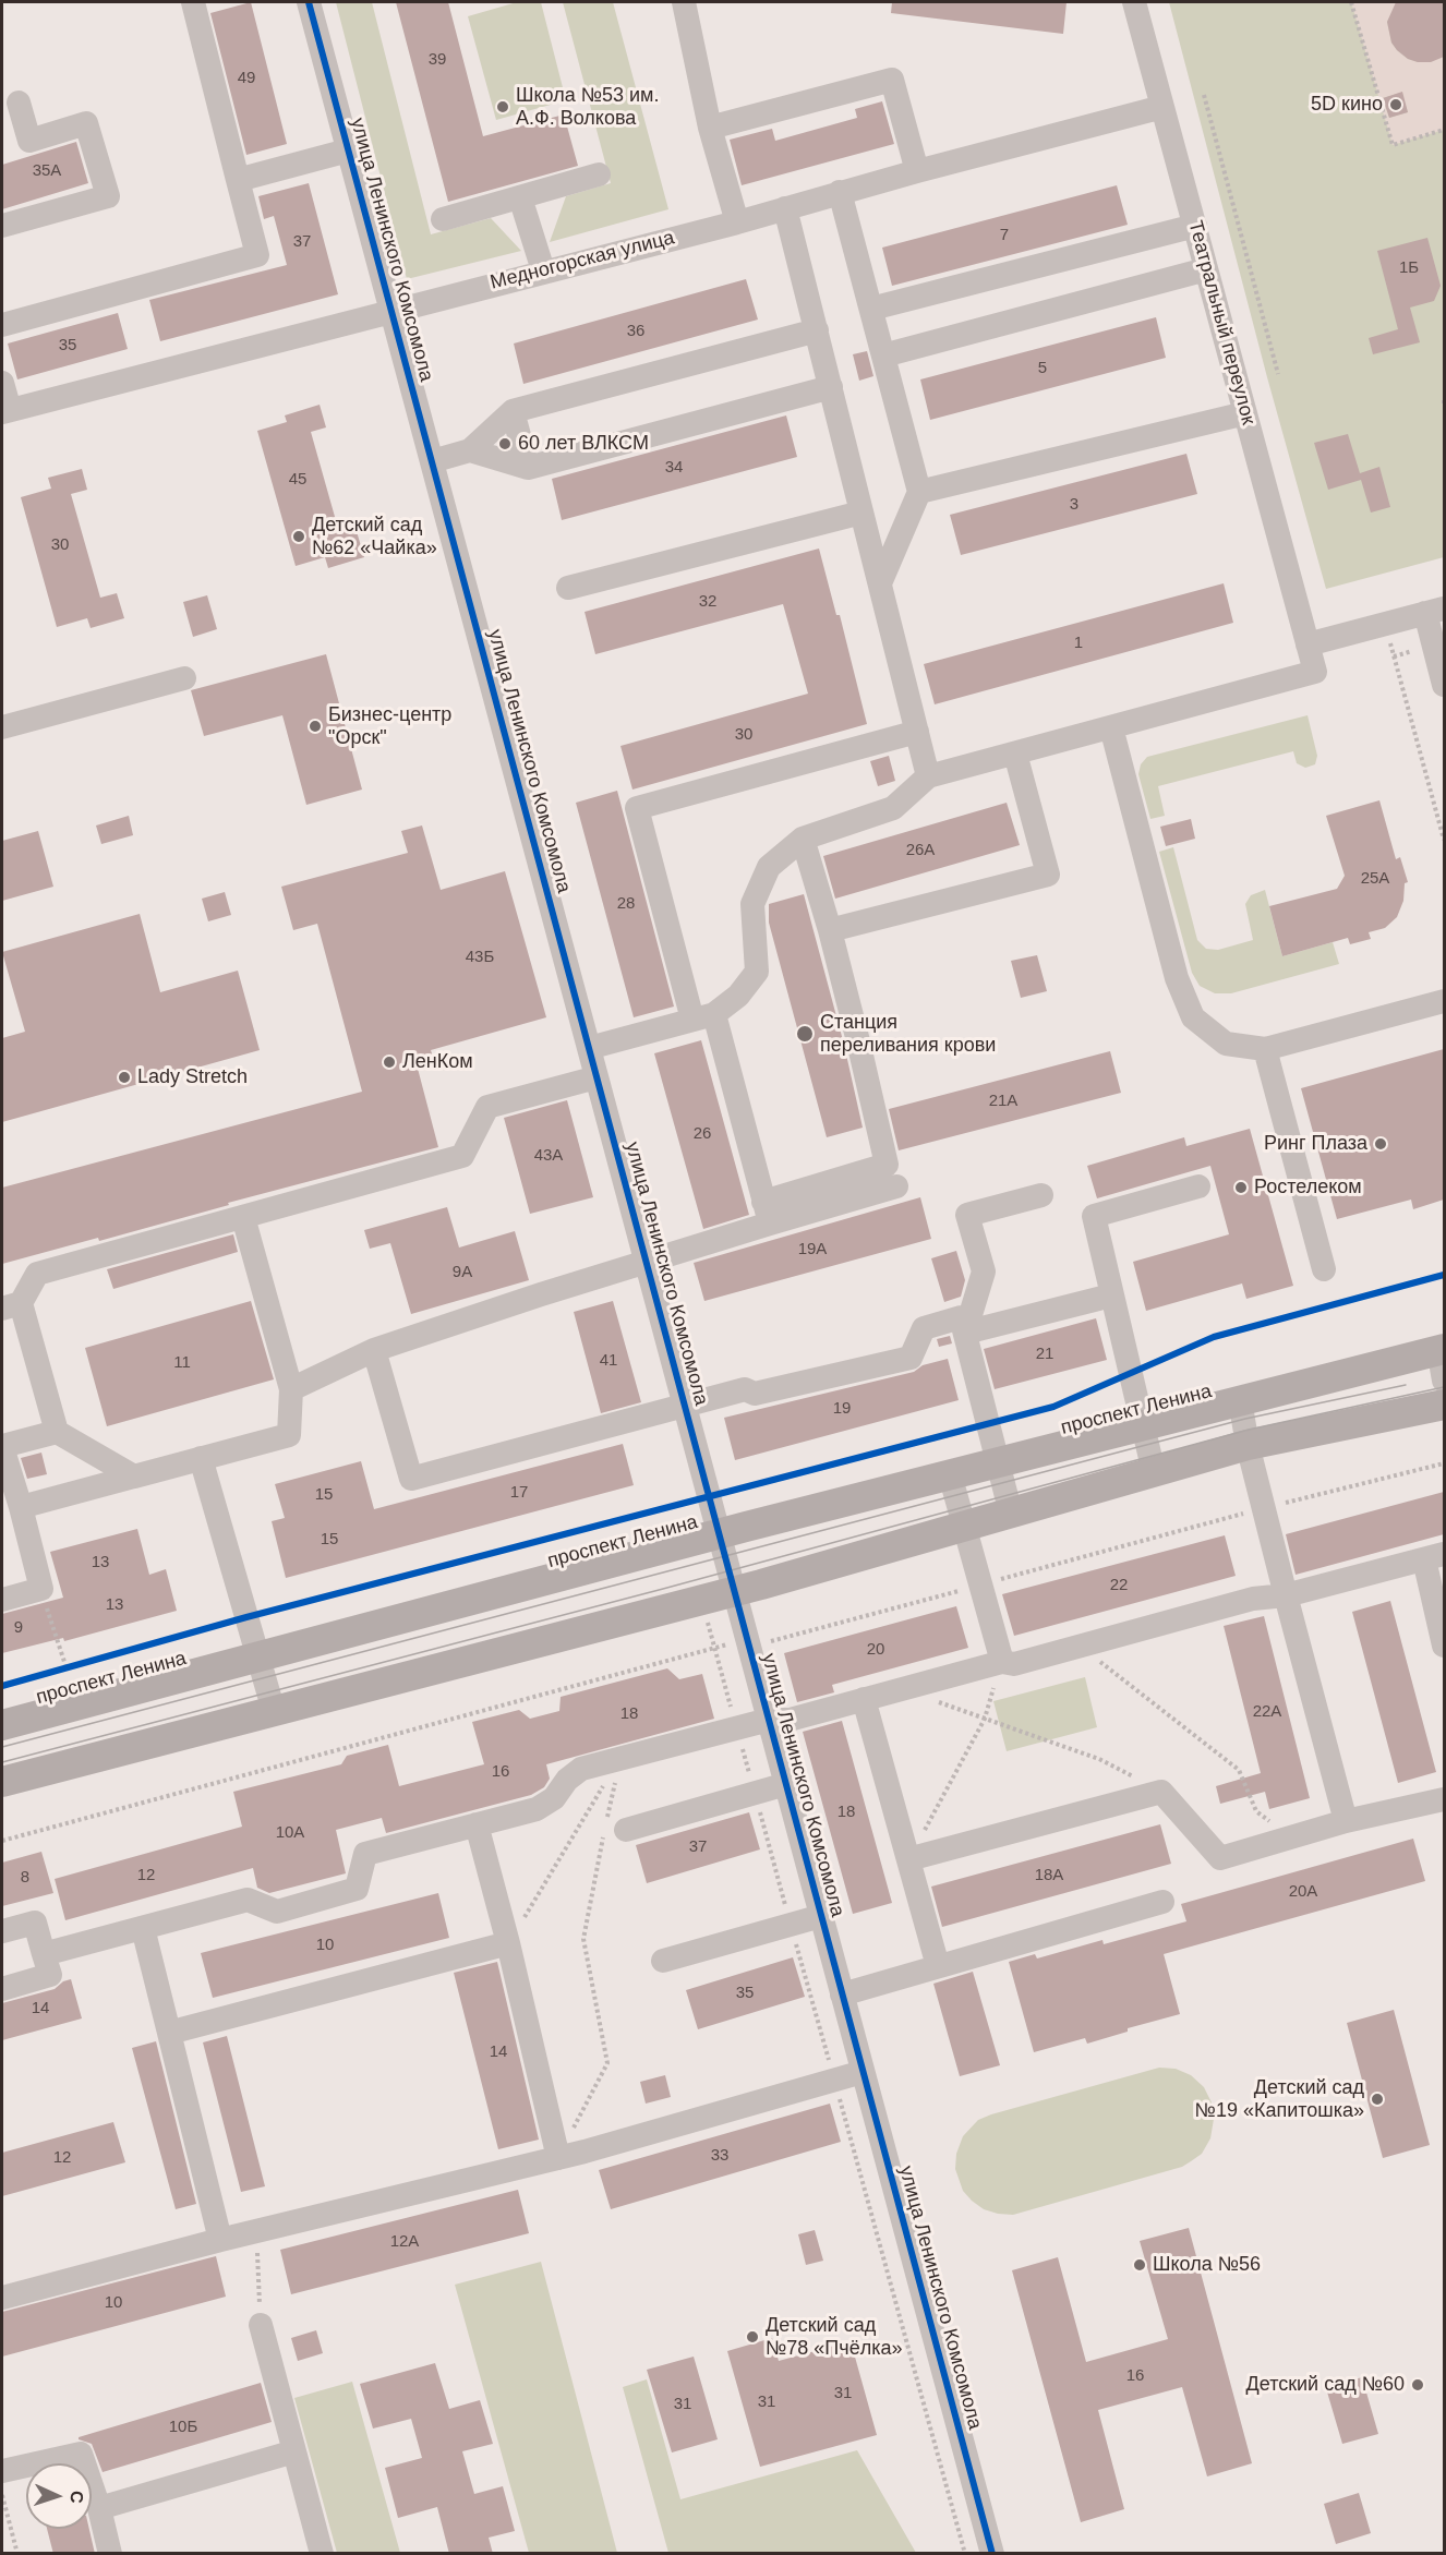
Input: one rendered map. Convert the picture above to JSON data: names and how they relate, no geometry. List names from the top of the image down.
{
  "streets": {
    "main road": ["проспект Ленина"],
    "street": ["улица Ленинского Комсомола", "Медногорская улица", "Театральный переулок"]
  },
  "crossings": [
    ["улица Ленинского Комсомола", "Медногорская улица"],
    ["улица Ленинского Комсомола", "проспект Ленина"],
    ["Медногорская улица", "Театральный переулок"]
  ],
  "places": [
    "5D кино",
    "Школа №53 им. А.Ф. Волкова",
    "60 лет ВЛКСМ",
    "Детский сад №62 «Чайка»",
    "Бизнес-центр \"Орск\"",
    "Станция переливания крови",
    "ЛенКом",
    "Lady Stretch",
    "Ринг Плаза",
    "Ростелеком",
    "Детский сад №19 «Капитошка»",
    "Школа №56",
    "Детский сад №78 «Пчёлка»",
    "Детский сад №60"
  ],
  "house_numbers": [
    "39",
    "49",
    "35А",
    "7",
    "37",
    "1Б",
    "36",
    "35",
    "5",
    "34",
    "45",
    "3",
    "30",
    "32",
    "1",
    "30",
    "26А",
    "25А",
    "28",
    "43Б",
    "21А",
    "26",
    "43А",
    "19А",
    "9А",
    "21",
    "41",
    "11",
    "19",
    "17",
    "15",
    "15",
    "13",
    "22",
    "13",
    "9",
    "20",
    "22А",
    "18",
    "16",
    "18",
    "10А",
    "37",
    "12",
    "18А",
    "8",
    "20А",
    "10",
    "35",
    "14",
    "14",
    "33",
    "12",
    "12А",
    "10",
    "16",
    "31",
    "31",
    "31",
    "10Б"
  ],
  "north": "right"
}
